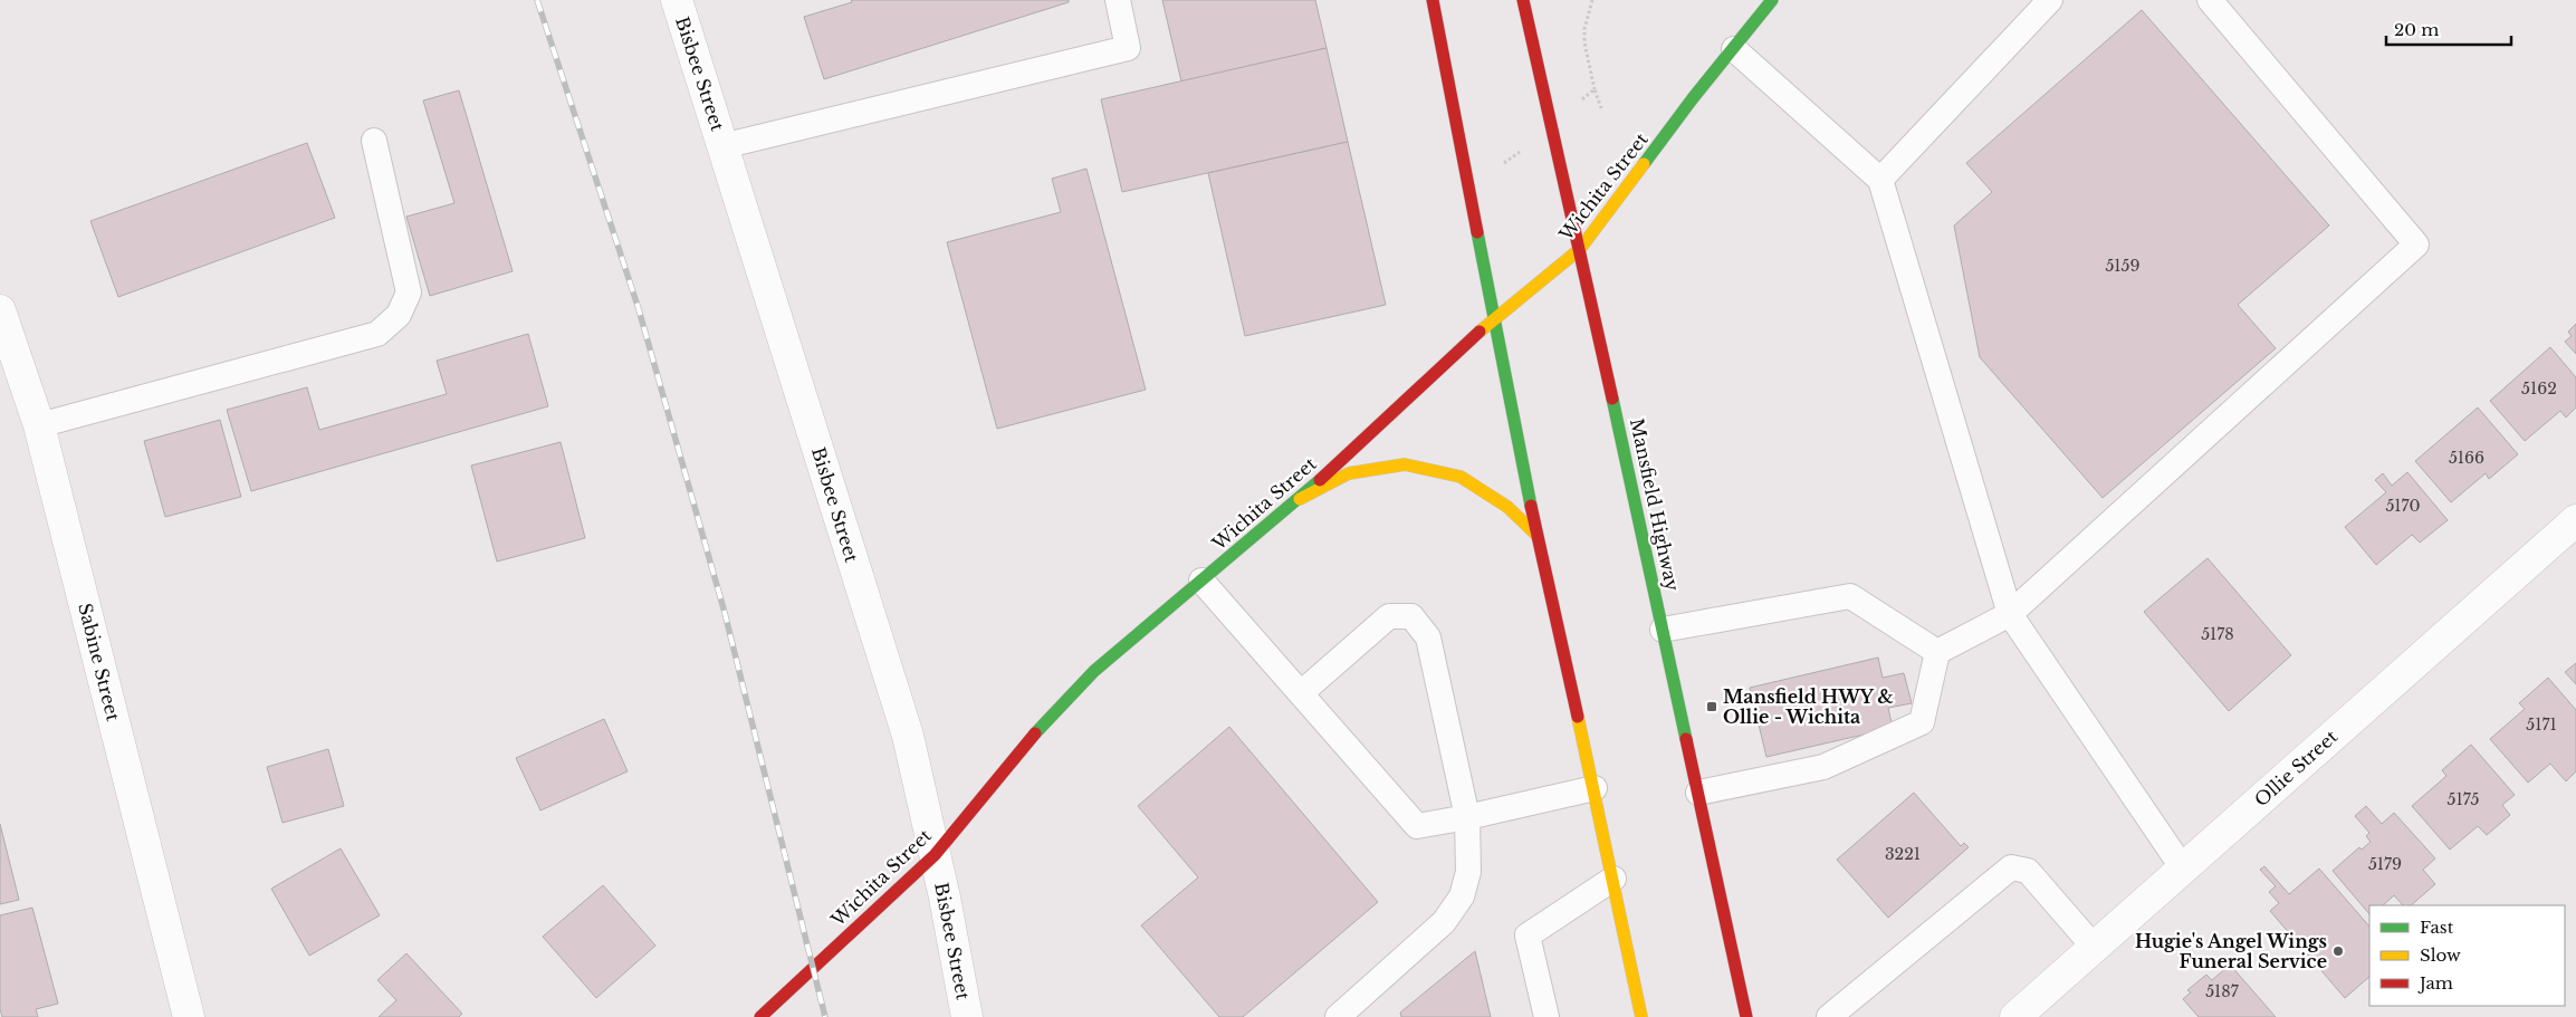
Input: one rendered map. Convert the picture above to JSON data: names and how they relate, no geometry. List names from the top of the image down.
{
  "streets": {
    "main road": ["Wichita Street", "Mansfield Highway"],
    "street": ["Bisbee Street", "Sabine Street", "Ollie Street"]
  },
  "crossings": [
    ["Bisbee Street", "Wichita Street"],
    ["Wichita Street", "Mansfield Highway"]
  ],
  "places": {
    "transit": ["Mansfield HWY & Ollie - Wichita"],
    "other": ["Hugie's Angel Wings Funeral Service"]
  },
  "house_numbers": [
    "5159",
    "5162",
    "5166",
    "5170",
    "5178",
    "5171",
    "5175",
    "3221",
    "5179",
    "5187"
  ],
  "legend": ["Fast", "Slow", "Jam"],
  "scale_bar": "20 m"
}
